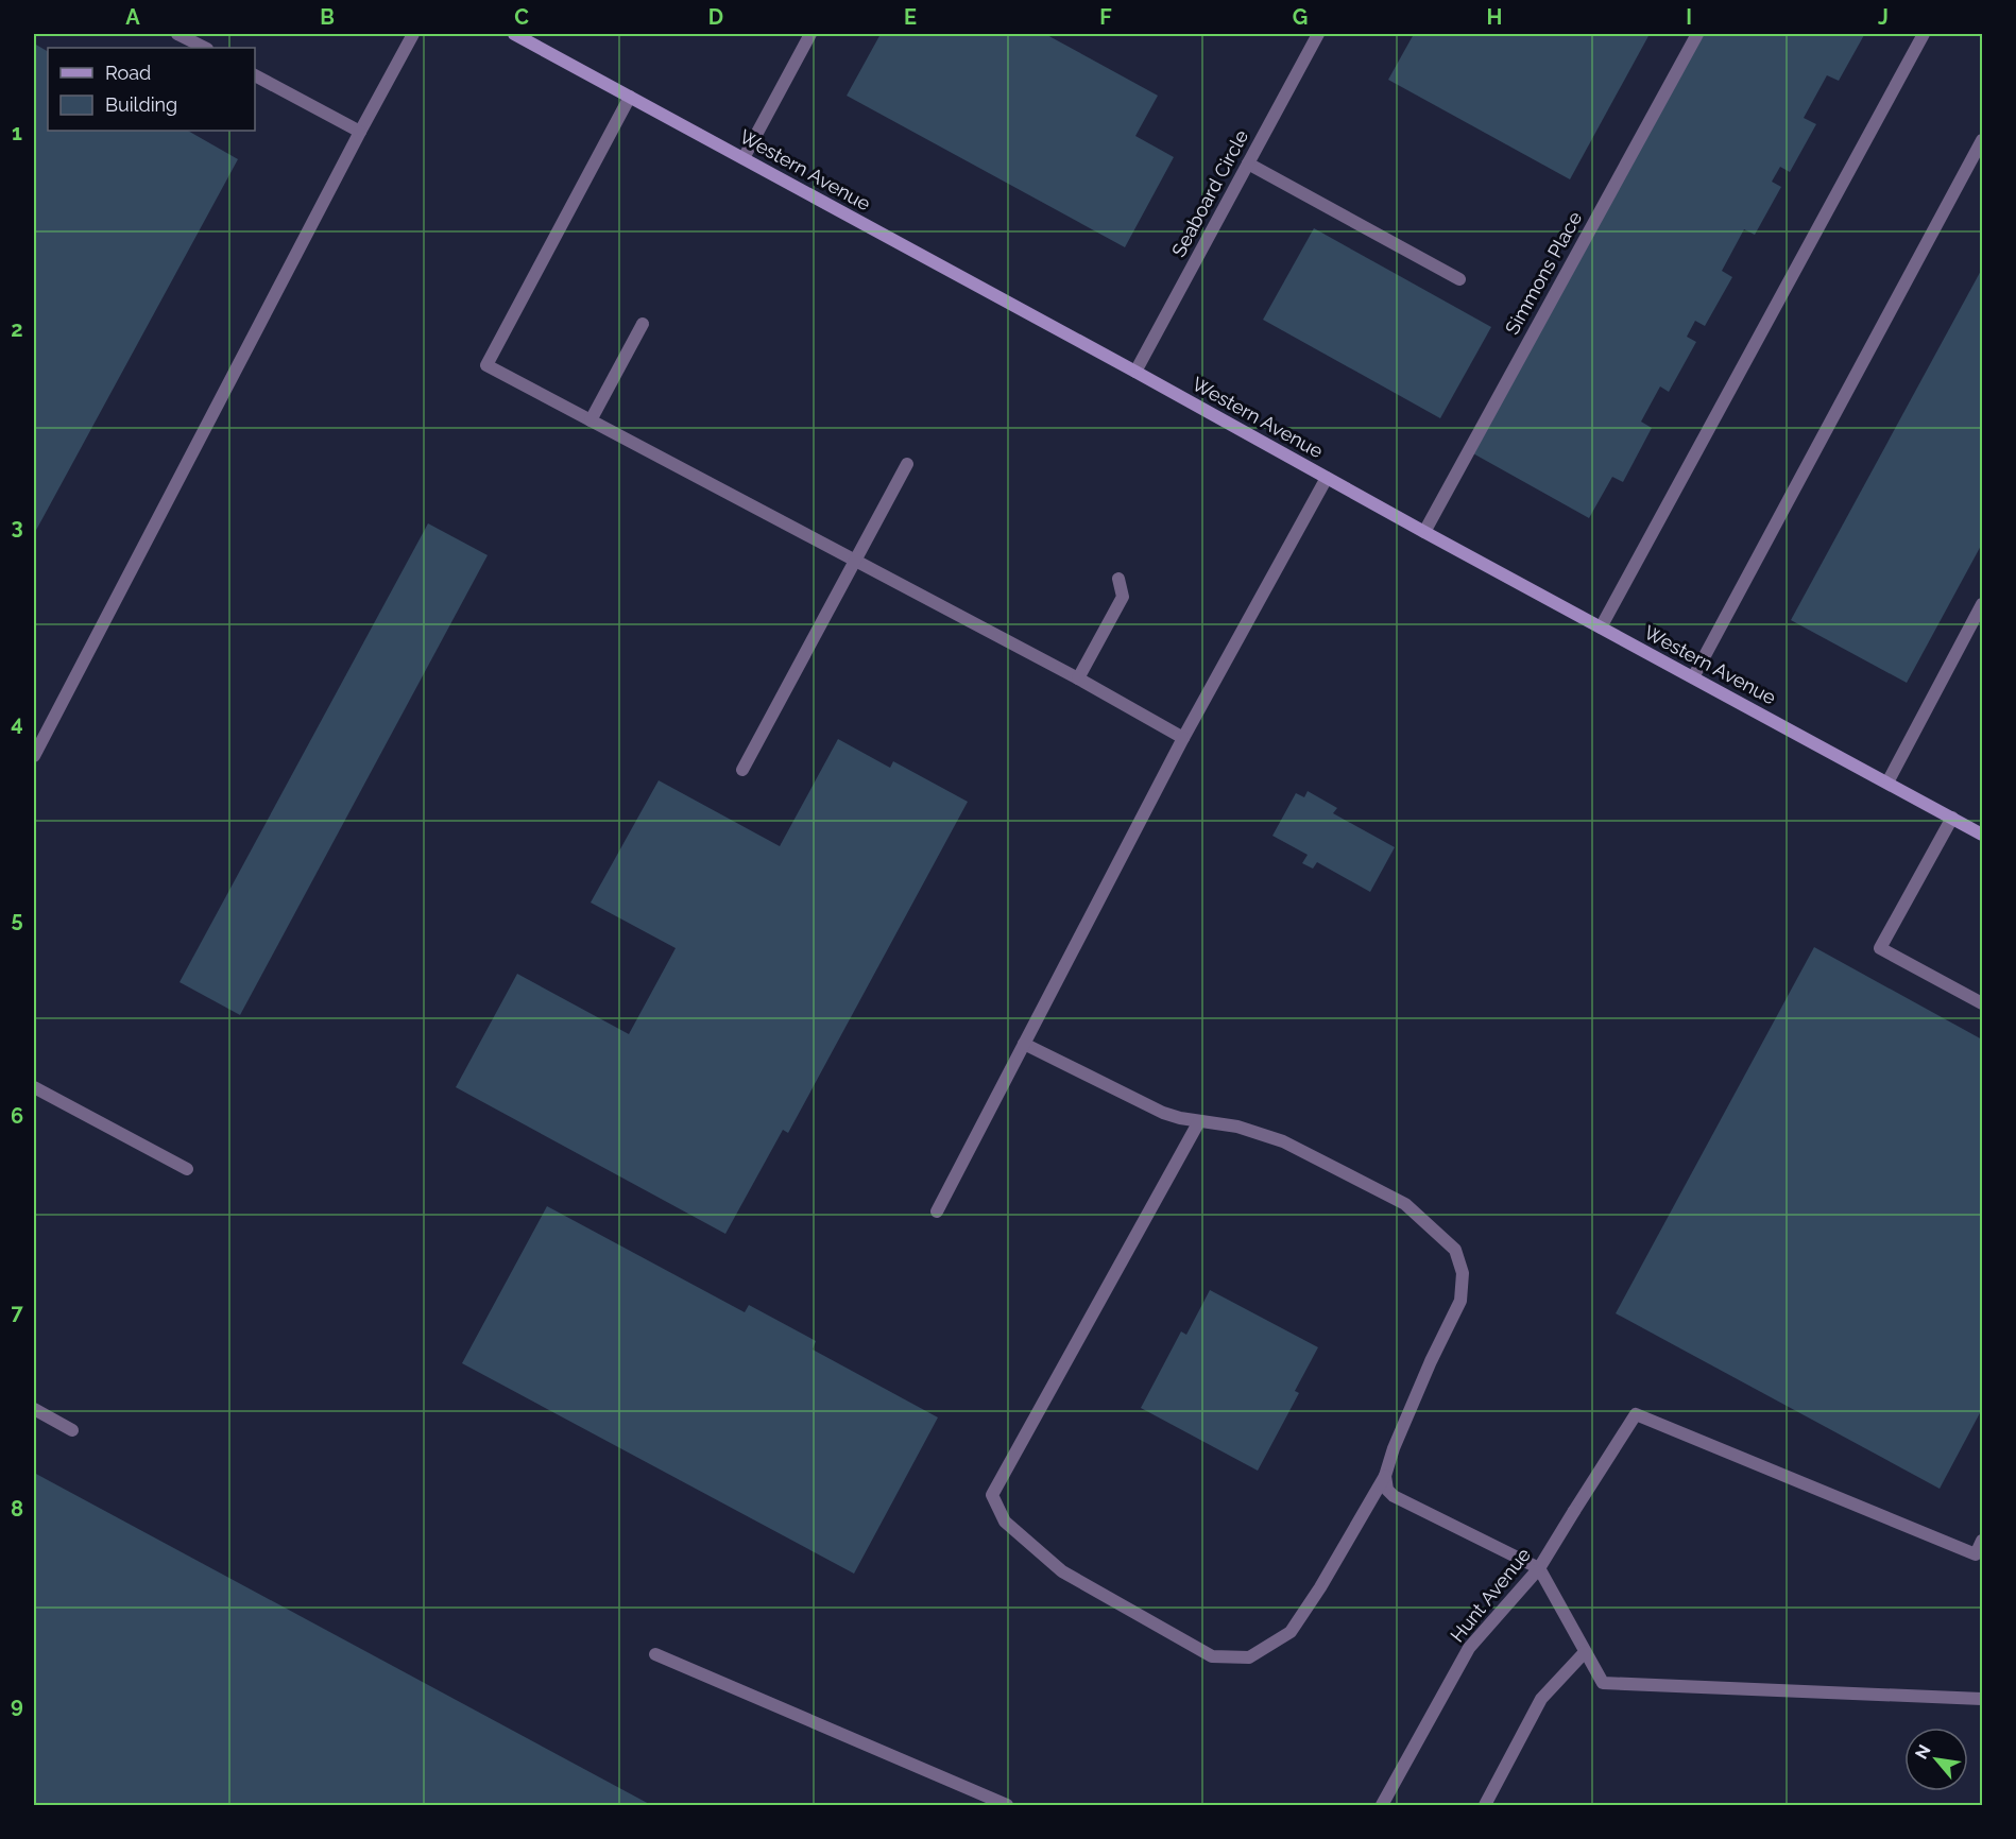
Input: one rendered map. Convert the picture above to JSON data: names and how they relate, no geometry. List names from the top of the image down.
{
  "streets": {
    "street": [
      "Western Avenue",
      "Seaboard Circle",
      "Simmons Place",
      "Hunt Avenue"
    ]
  },
  "crossings": [
    ["Western Avenue", "Seaboard Circle"],
    ["Western Avenue", "Simmons Place"]
  ],
  "legend": ["Road", "Building"],
  "north": "top left",
  "grid": {
    "columns": [
      "A",
      "B",
      "C",
      "D",
      "E",
      "F",
      "G",
      "H",
      "I",
      "J"
    ],
    "rows": [
      "1",
      "2",
      "3",
      "4",
      "5",
      "6",
      "7",
      "8",
      "9"
    ]
  }
}
